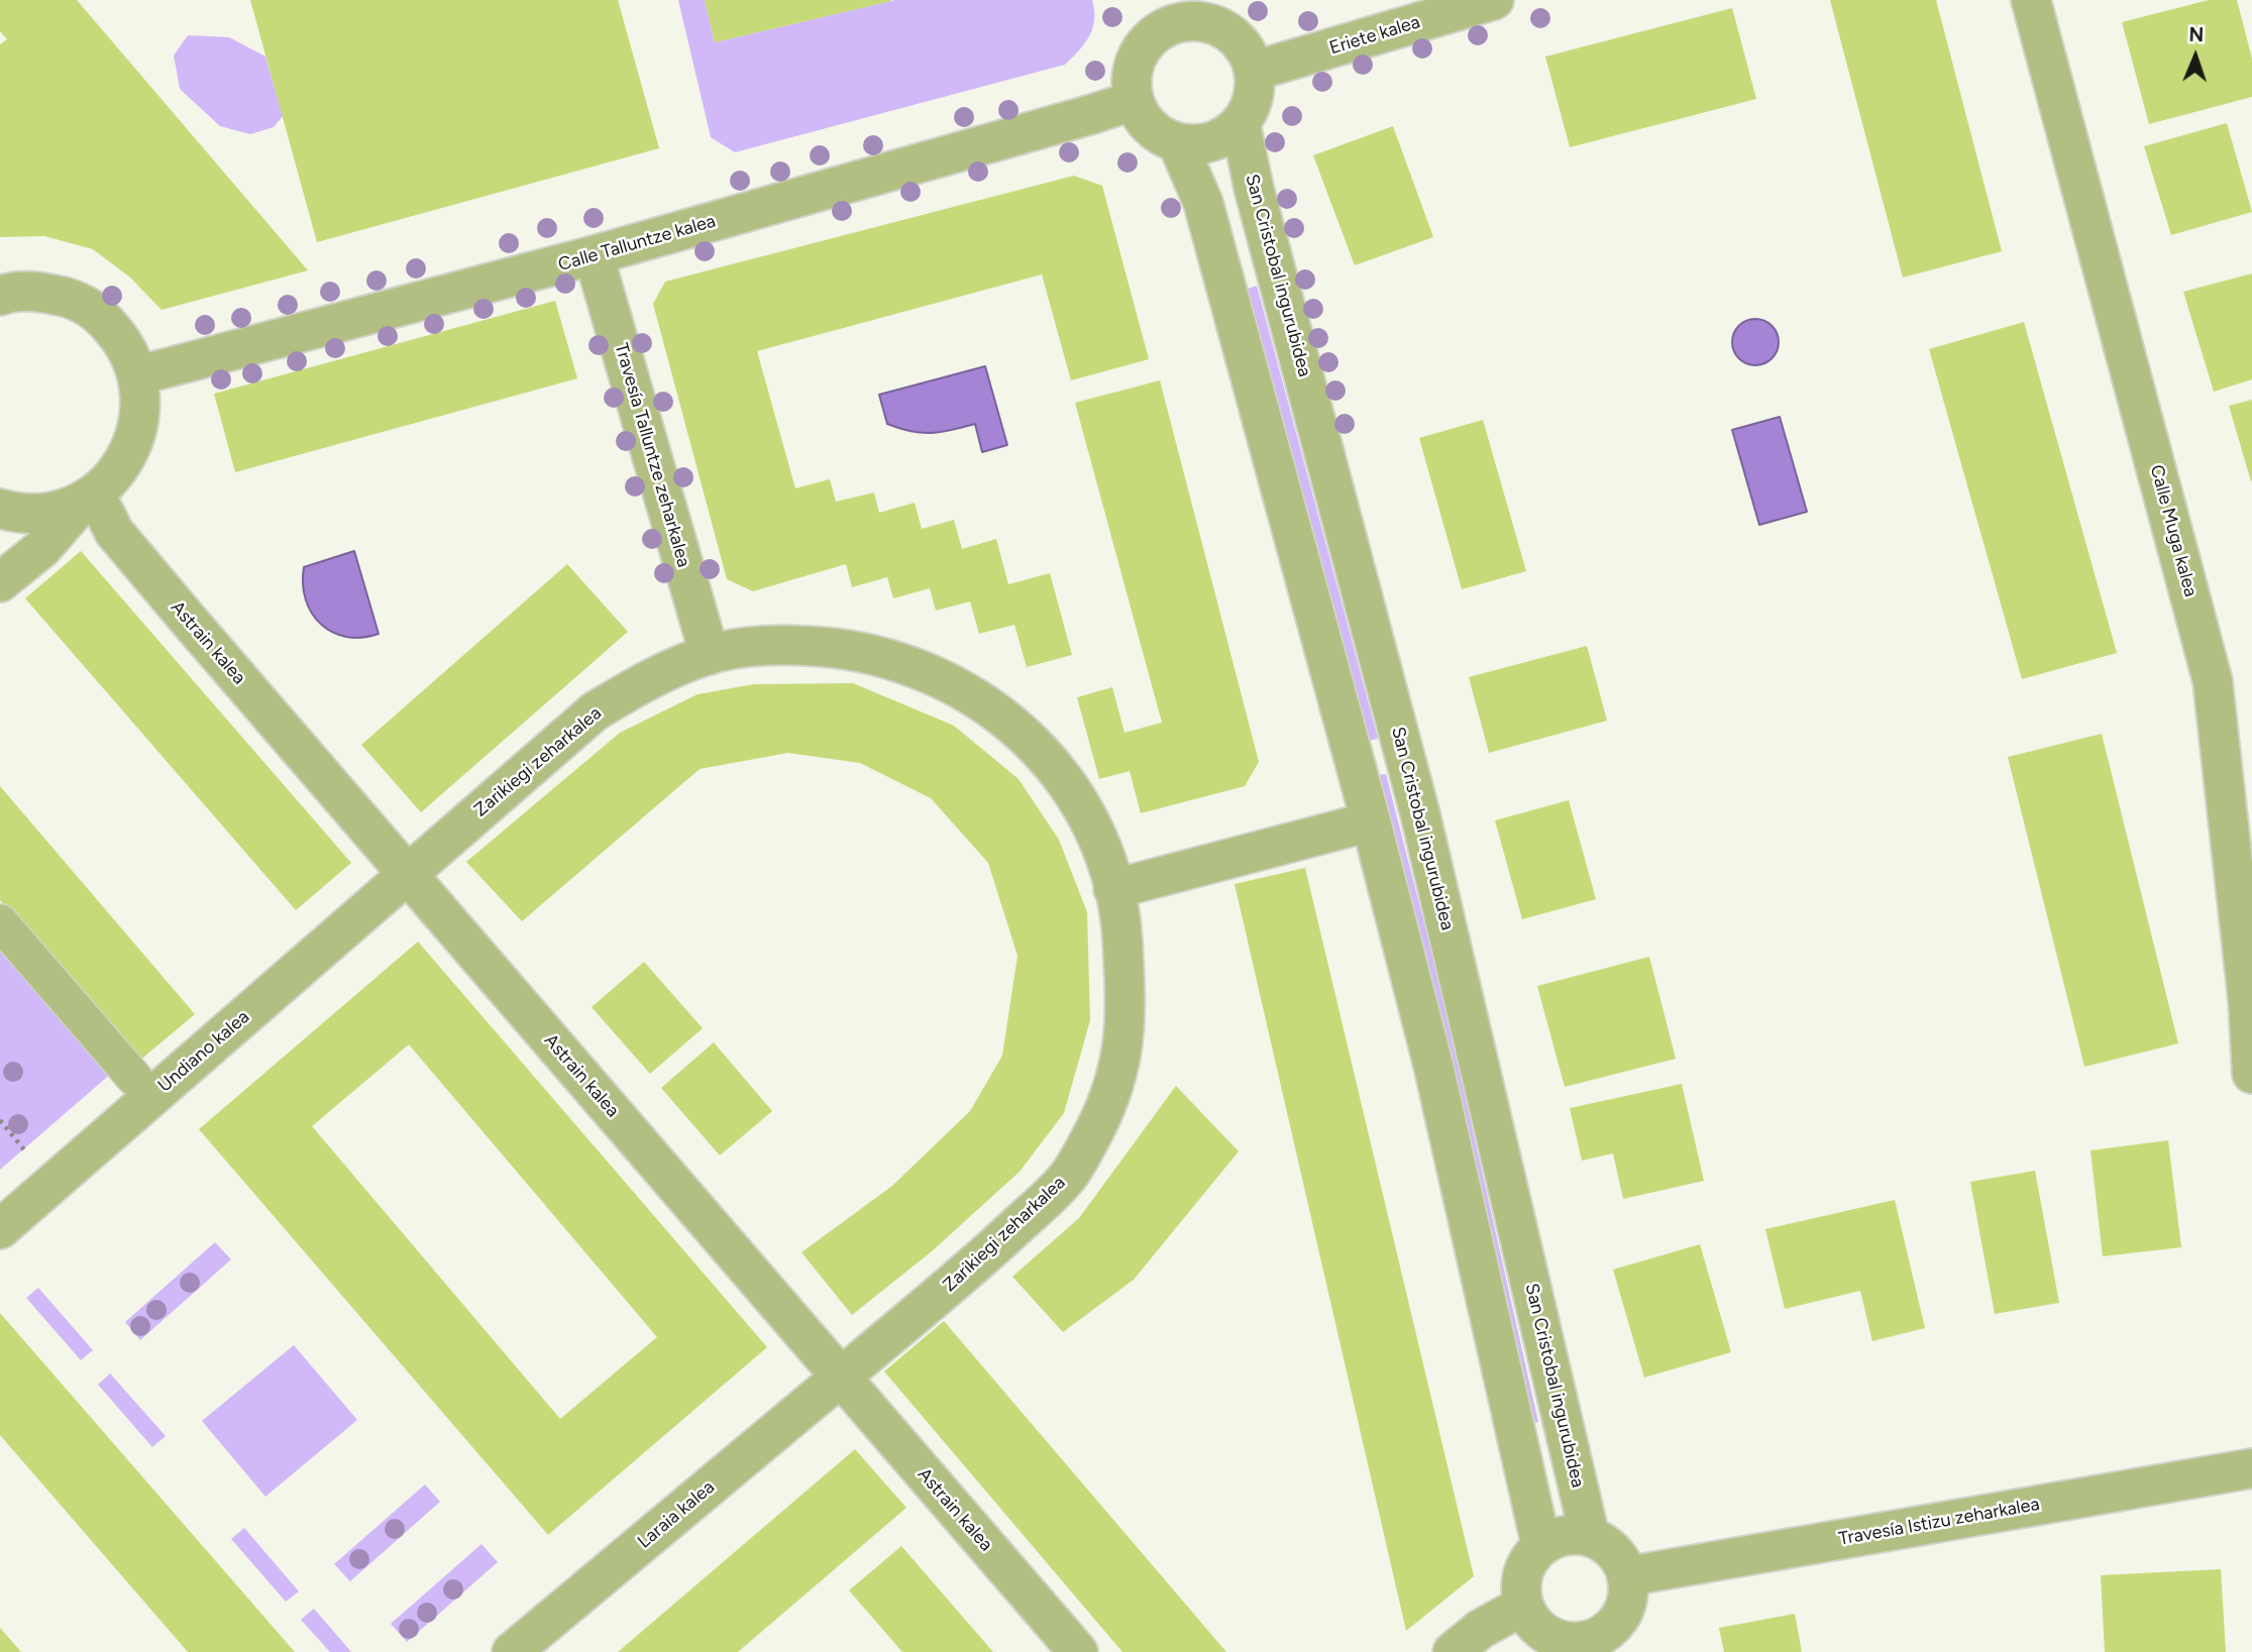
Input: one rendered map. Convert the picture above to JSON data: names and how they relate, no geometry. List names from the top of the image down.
{
  "streets": {
    "street": [
      "Eriete kalea",
      "Calle Talluntze kalea",
      "San Cristobal ingurubidea",
      "Travesía Talluntze zeharkalea",
      "Calle Muga kalea",
      "Astrain kalea",
      "Zarikiegi zeharkalea",
      "Undiano kalea",
      "Laraia kalea",
      "Travesía Istizu zeharkalea"
    ]
  },
  "crossings": [
    ["Eriete kalea", "Calle Talluntze kalea"],
    ["Eriete kalea", "San Cristobal ingurubidea"],
    ["Calle Talluntze kalea", "San Cristobal ingurubidea"],
    ["Calle Talluntze kalea", "Travesía Talluntze zeharkalea"],
    ["San Cristobal ingurubidea", "Travesía Istizu zeharkalea"],
    ["Travesía Talluntze zeharkalea", "Zarikiegi zeharkalea"],
    ["Astrain kalea", "Zarikiegi zeharkalea"],
    ["Astrain kalea", "Undiano kalea"],
    ["Astrain kalea", "Laraia kalea"],
    ["Zarikiegi zeharkalea", "Undiano kalea"],
    ["Zarikiegi zeharkalea", "Laraia kalea"]
  ],
  "north": "top"
}
